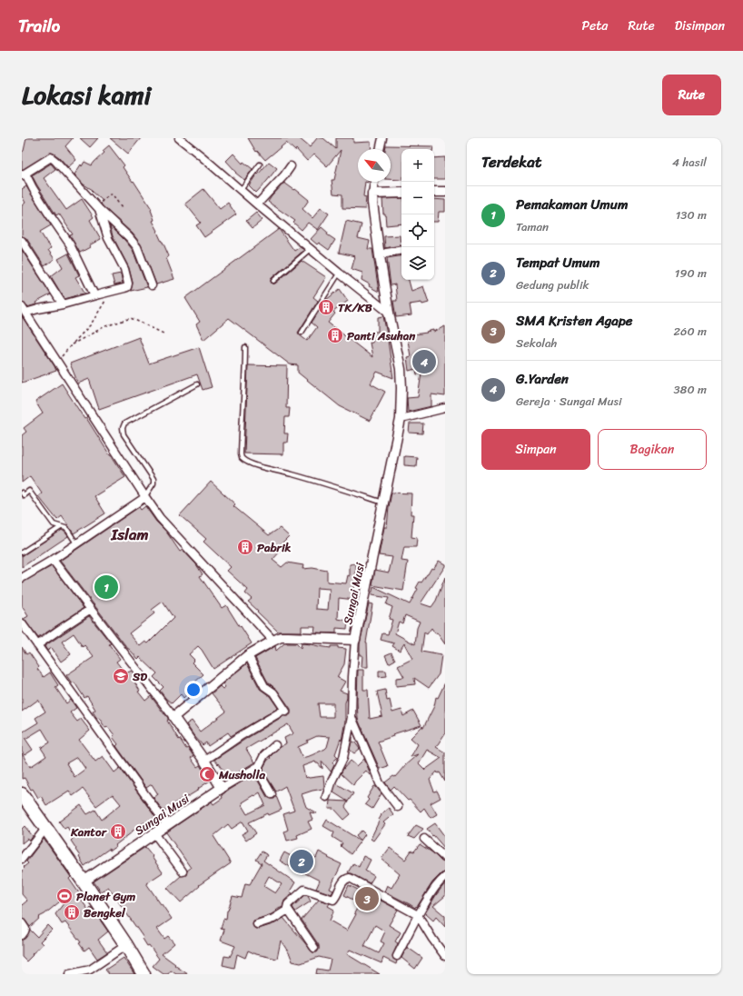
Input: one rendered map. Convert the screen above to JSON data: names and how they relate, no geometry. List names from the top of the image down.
{
  "streets": {
    "street": ["Sungai Musi"]
  },
  "districts": ["Islam"],
  "places": {
    "building": [
      "TK/KB",
      "Panti Asuhan",
      "Pabrik",
      "Kantor",
      "Bengkel"
    ],
    "school or university": ["SD"],
    "mosque": ["Musholla"],
    "sports": ["Planet Gym"]
  },
  "north": "top left",
  "page": {
    "header": "Trailo",
    "nav": ["Peta", "Rute", "Disimpan"],
    "title": "Lokasi kami",
    "buttons": [
      "Rute",
      ["Simpan", "Bagikan"]
    ],
    "heading": ["Terdekat", "4 hasil"],
    "map_buttons": ["+", "−"],
    "list": [
      {
        "mark": "1",
        "name": "Pemakaman Umum",
        "note": "Taman",
        "value": "130 m"
      },
      {
        "mark": "2",
        "name": "Tempat Umum",
        "note": "Gedung publik",
        "value": "190 m"
      },
      {
        "mark": "3",
        "name": "SMA Kristen Agape",
        "note": "Sekolah",
        "value": "260 m"
      },
      {
        "mark": "4",
        "name": "G.Yarden",
        "note": "Gereja · Sungai Musi",
        "value": "380 m"
      }
    ],
    "pins": [
      "4",
      "1",
      "2",
      "3"
    ]
  }
}
